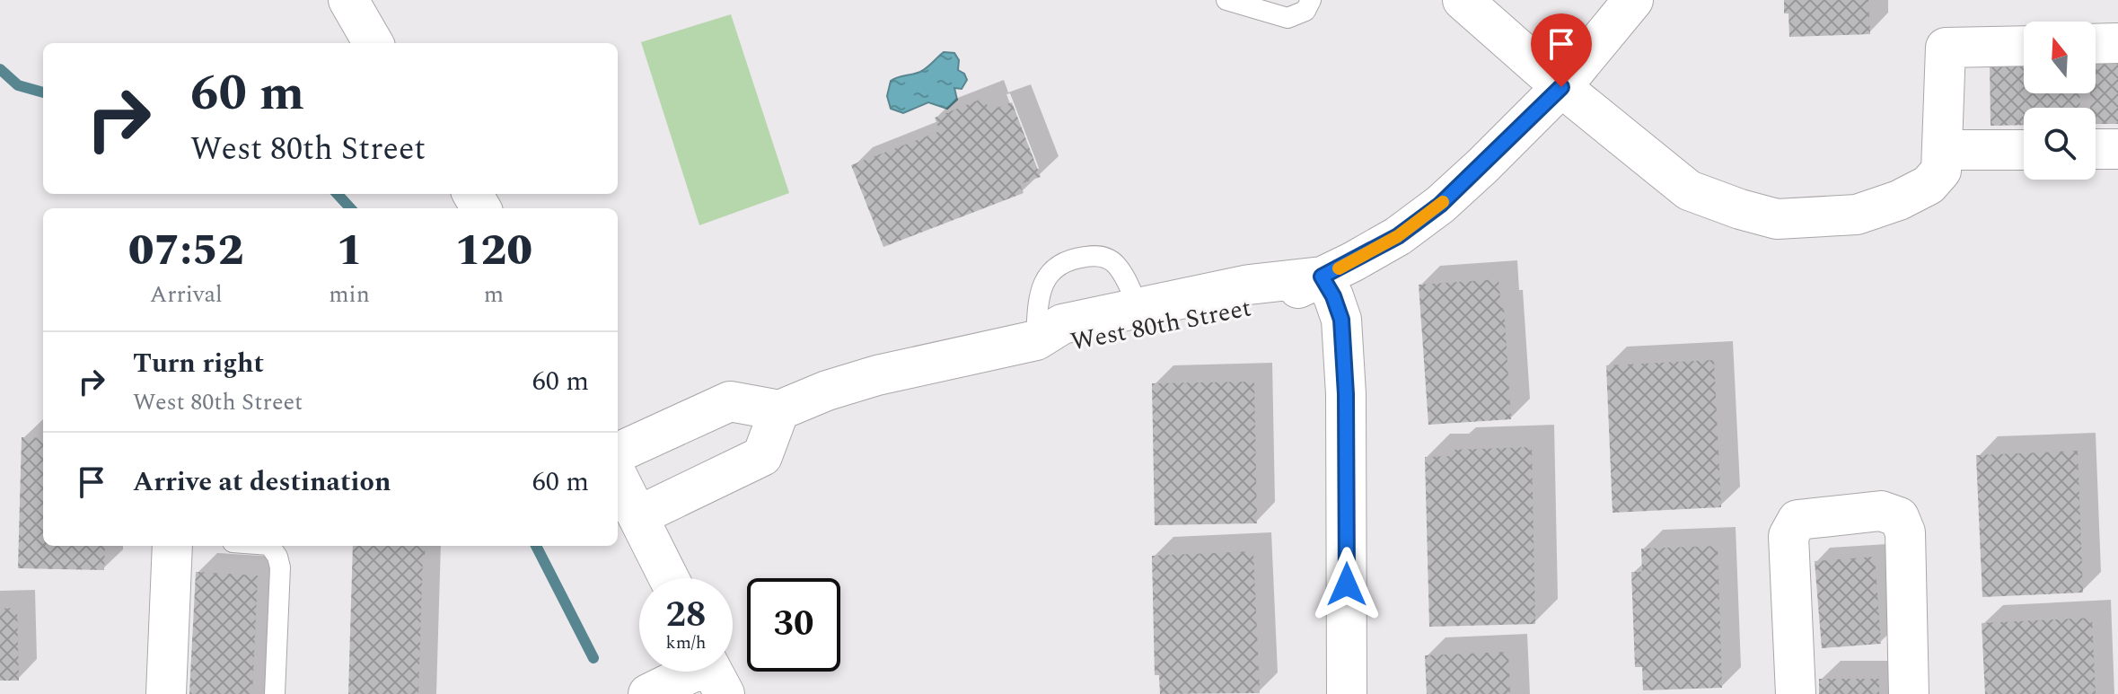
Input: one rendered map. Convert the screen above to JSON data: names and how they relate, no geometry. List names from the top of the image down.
{
  "streets": {
    "street": ["West 80th Street"]
  },
  "north": "top",
  "page": {
    "turn": ["60 m", "West 80th Street"],
    "eta": [
      "07:52",
      "Arrival",
      "1",
      "min",
      "120",
      "m"
    ],
    "list": [
      {
        "name": "Turn right",
        "note": "West 80th Street",
        "value": "60 m"
      },
      {
        "name": "Arrive at destination",
        "value": "60 m"
      }
    ],
    "speed": "28 km/h",
    "limit": "30"
  }
}
